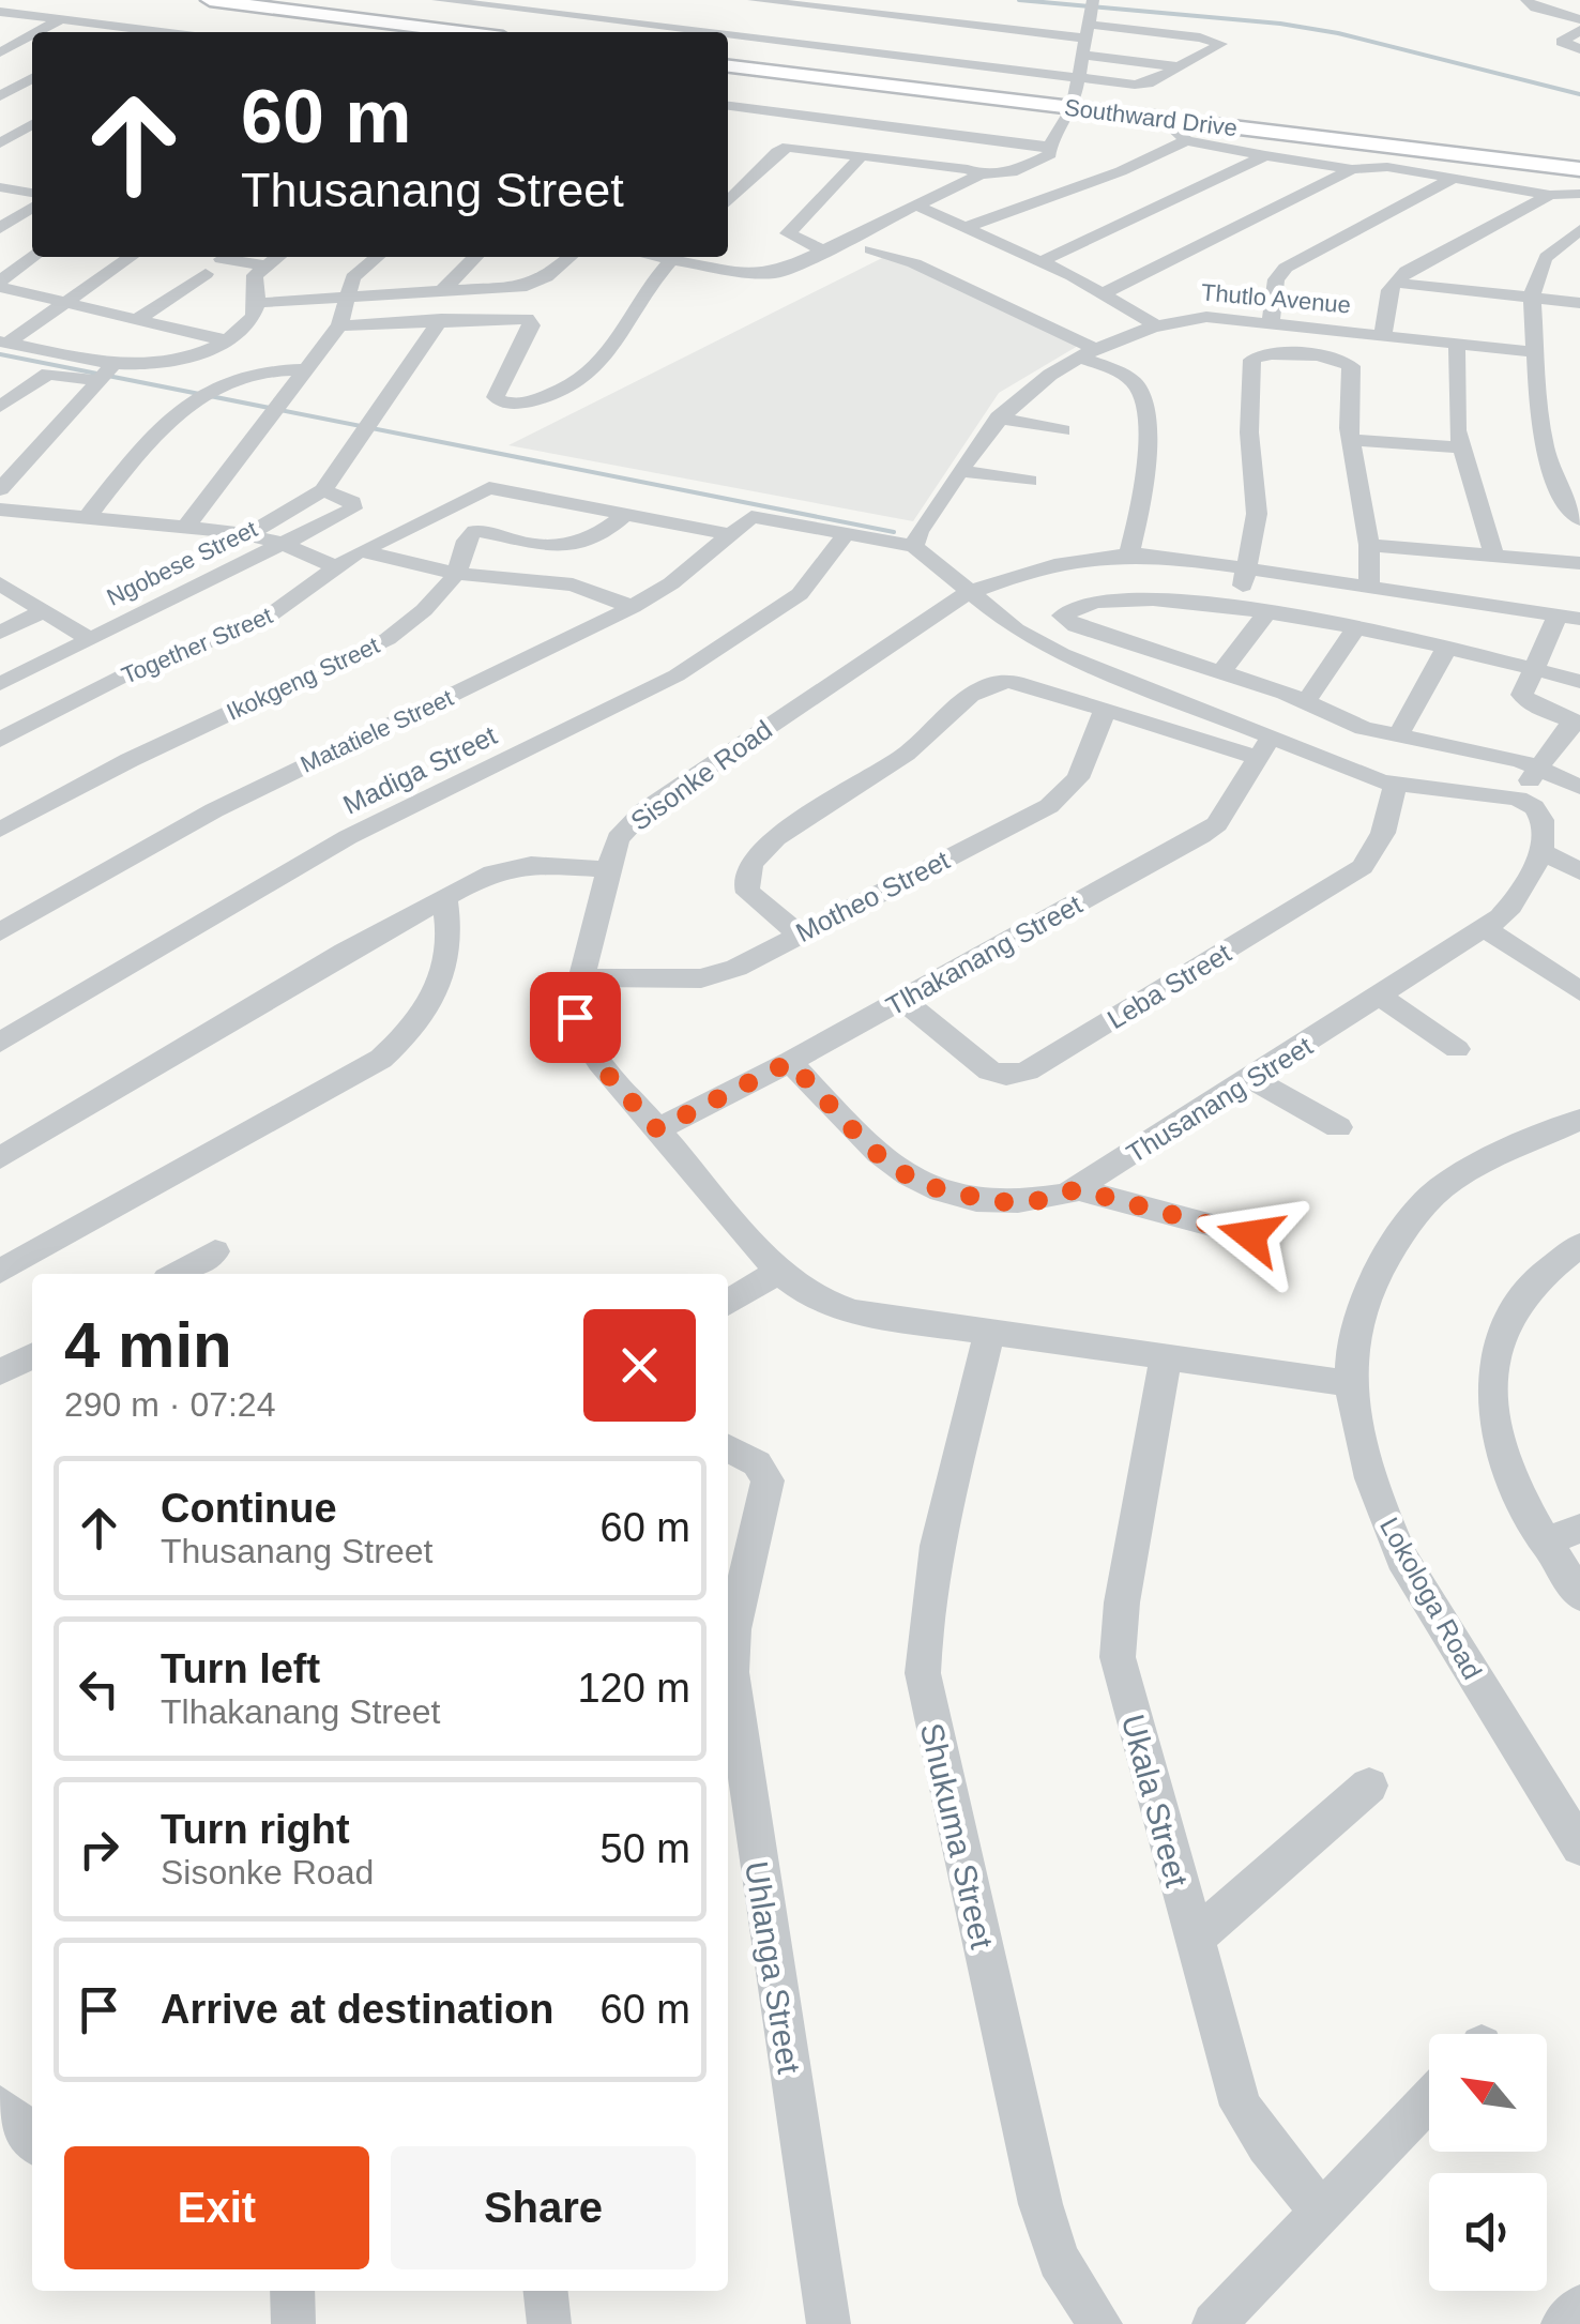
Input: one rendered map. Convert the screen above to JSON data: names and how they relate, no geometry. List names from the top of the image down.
{
  "streets": {
    "main road": ["Southward Drive"],
    "street": [
      "Thutlo Avenue",
      "Ngobese Street",
      "Together Street",
      "Ikokgeng Street",
      "Matatiele Street",
      "Madiga Street",
      "Sisonke Road",
      "Motheo Street",
      "Tlhakanang Street",
      "Leba Street",
      "Thusanang Street",
      "Lokologa Road",
      "Ukala Street",
      "Shukuma Street",
      "Uhlanga Street"
    ]
  },
  "crossings": [
    ["Thutlo Avenue", "Together Street"],
    ["Together Street", "Ikokgeng Street"],
    ["Together Street", "Matatiele Street"],
    ["Together Street", "Madiga Street"],
    ["Sisonke Road", "Motheo Street"],
    ["Sisonke Road", "Tlhakanang Street"],
    ["Sisonke Road", "Lokologa Road"],
    ["Sisonke Road", "Ukala Street"],
    ["Sisonke Road", "Shukuma Street"],
    ["Tlhakanang Street", "Leba Street"],
    ["Tlhakanang Street", "Thusanang Street"]
  ],
  "north": "top left",
  "page": {
    "turn": ["60 m", "Thusanang Street"],
    "heading": ["4 min", "290 m · 07:24"],
    "list": [
      {
        "name": "Continue",
        "note": "Thusanang Street",
        "value": "60 m"
      },
      {
        "name": "Turn left",
        "note": "Tlhakanang Street",
        "value": "120 m"
      },
      {
        "name": "Turn right",
        "note": "Sisonke Road",
        "value": "50 m"
      },
      {
        "name": "Arrive at destination",
        "value": "60 m"
      }
    ],
    "buttons": ["Exit", "Share"]
  }
}
